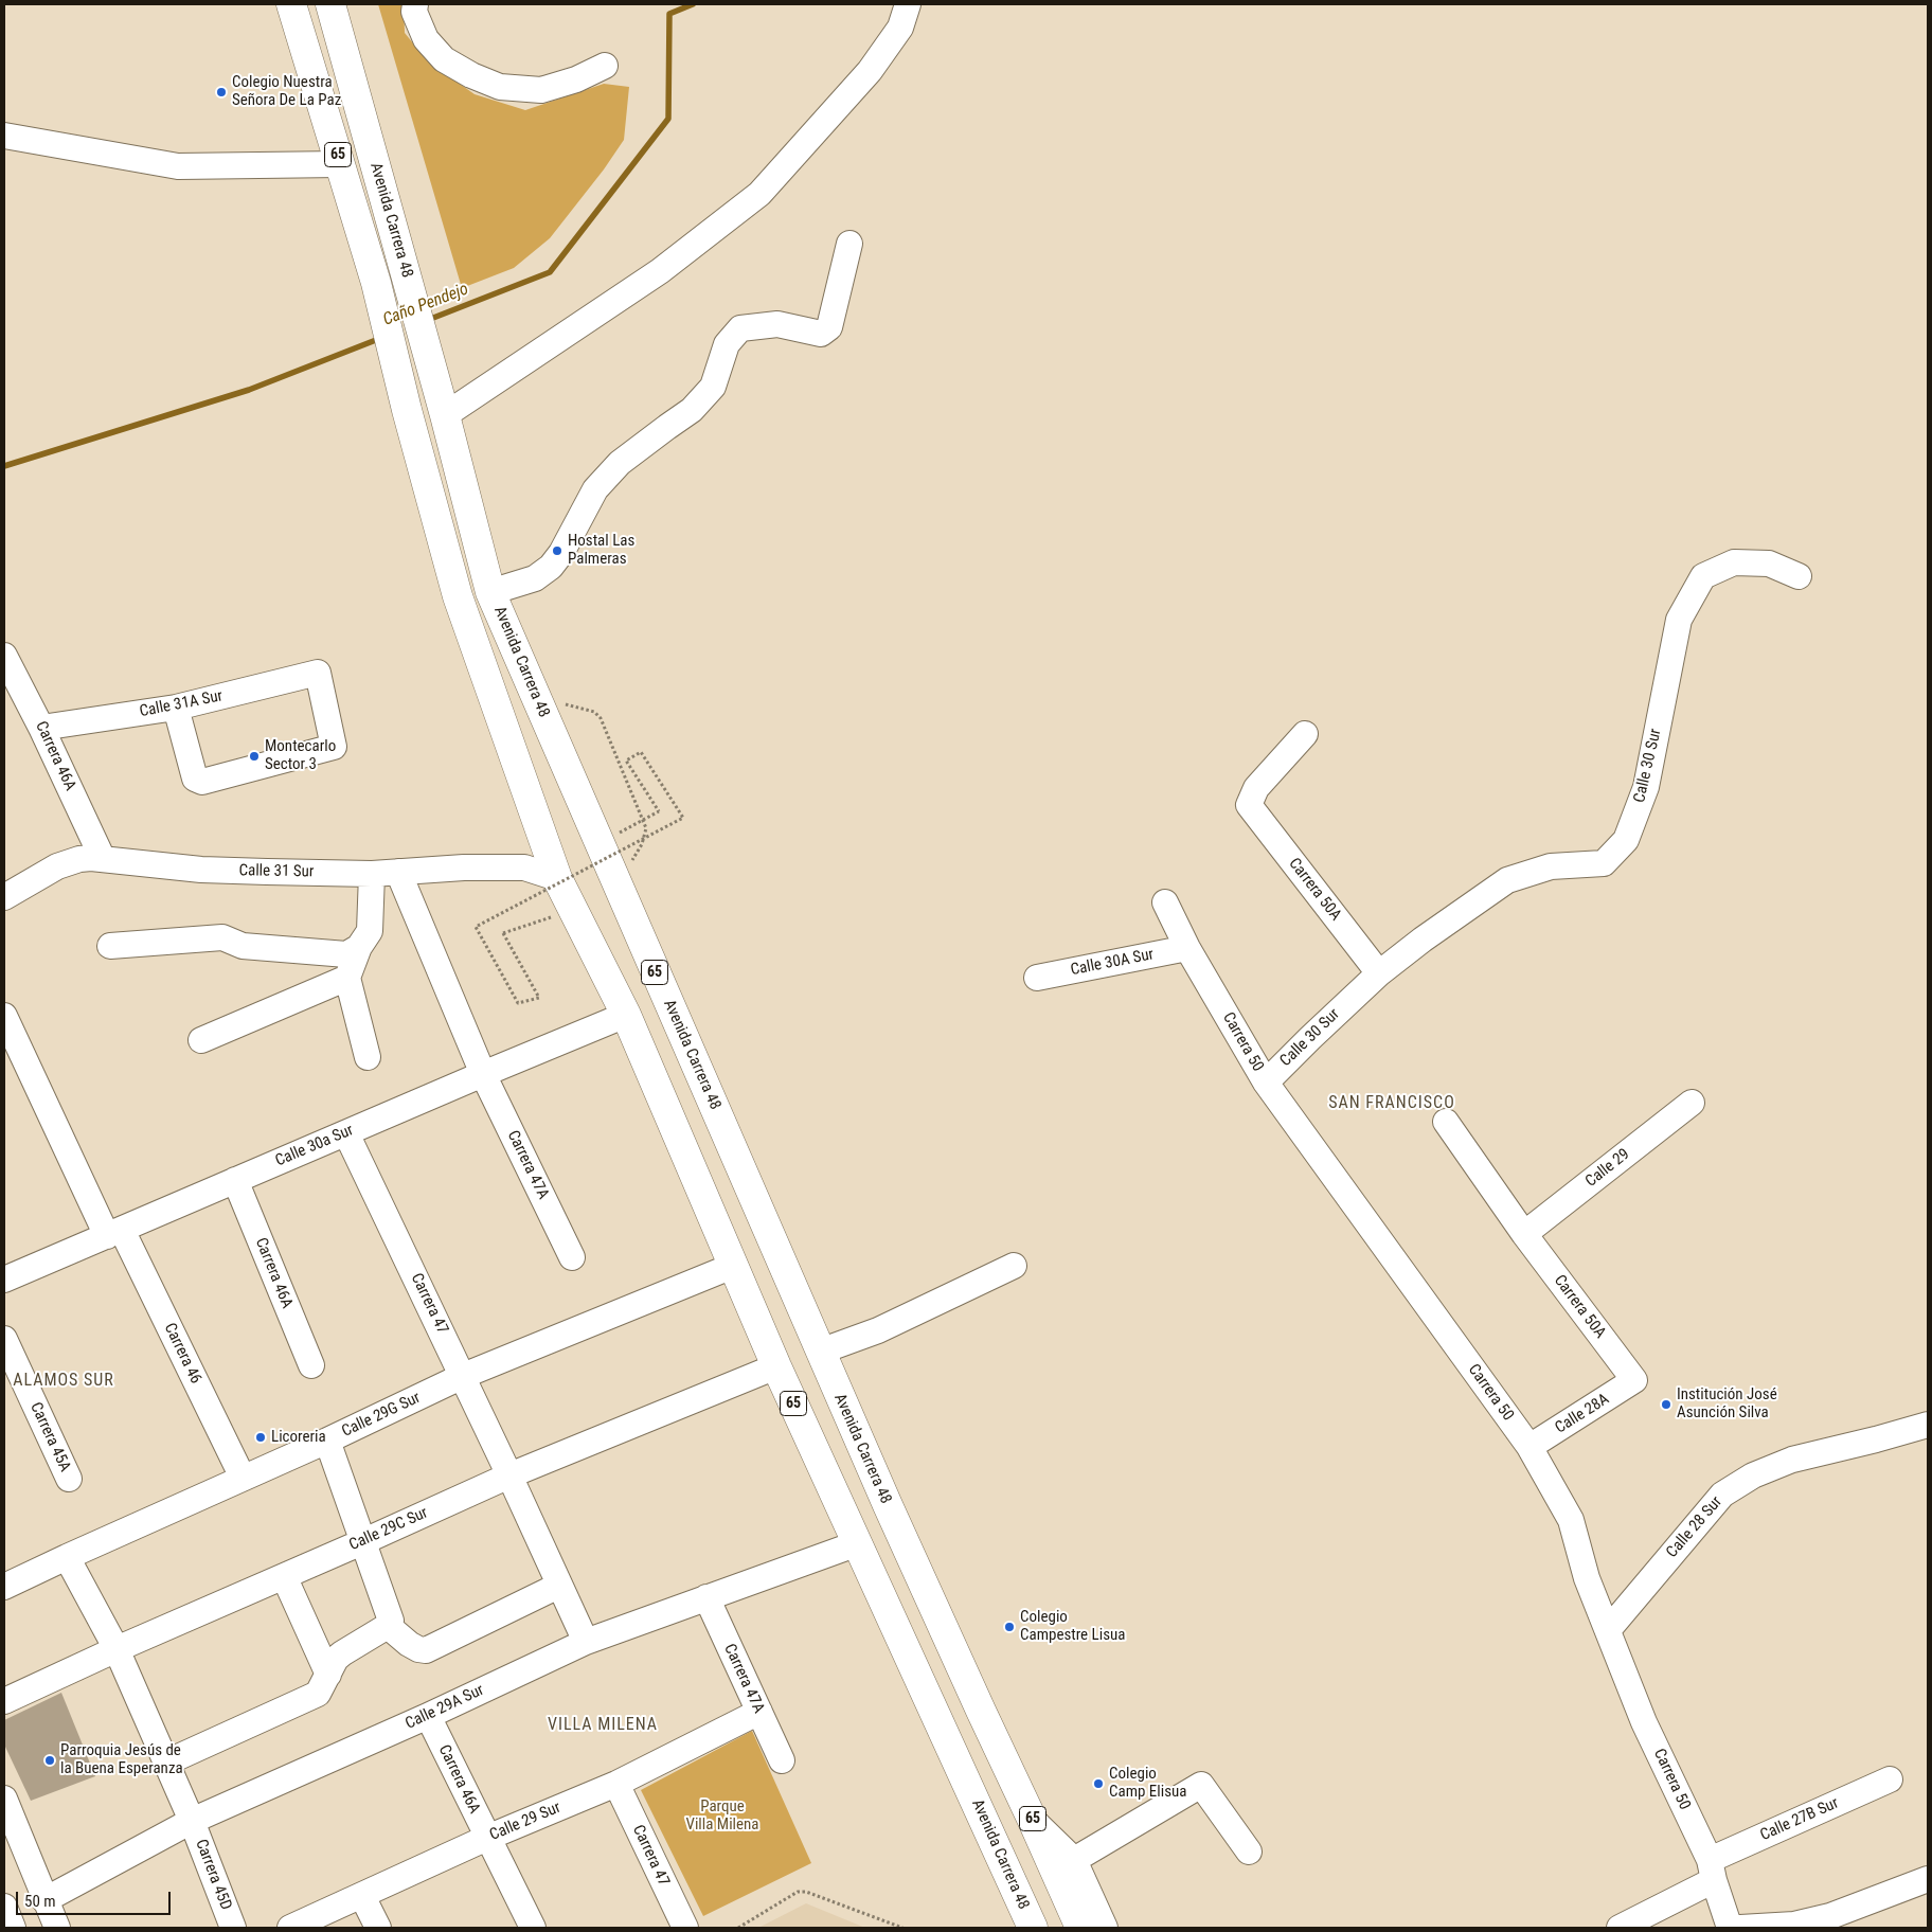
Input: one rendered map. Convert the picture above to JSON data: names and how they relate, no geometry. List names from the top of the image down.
{
  "streets": {
    "main road": ["65", "Avenida Carrera 48"],
    "street": [
      "Calle 31A Sur",
      "Carrera 46A",
      "Calle 30 Sur",
      "Calle 31 Sur",
      "Carrera 50A",
      "Calle 30A Sur",
      "Carrera 50",
      "Calle 30a Sur",
      "Carrera 47A",
      "Calle 29",
      "Carrera 47",
      "Carrera 46",
      "Calle 28A",
      "Calle 29G Sur",
      "Carrera 45A",
      "Calle 28 Sur",
      "Calle 29C Sur",
      "Calle 29A Sur",
      "Calle 27B Sur",
      "Calle 29 Sur",
      "Carrera 45D"
    ]
  },
  "crossings": [
    ["Avenida Carrera 48", "Calle 31 Sur"],
    ["Avenida Carrera 48", "Calle 30a Sur"],
    ["Avenida Carrera 48", "Calle 29G Sur"],
    ["Avenida Carrera 48", "Calle 29C Sur"],
    ["Avenida Carrera 48", "Calle 29A Sur"],
    ["Calle 31A Sur", "Carrera 46A"],
    ["Carrera 46A", "Calle 31 Sur"],
    ["Carrera 46A", "Calle 30a Sur"],
    ["Carrera 46A", "Calle 29A Sur"],
    ["Carrera 46A", "Calle 29 Sur"],
    ["Calle 30 Sur", "Carrera 50A"],
    ["Calle 30 Sur", "Carrera 50"],
    ["Calle 31 Sur", "Carrera 47A"],
    ["Carrera 50A", "Calle 29"],
    ["Carrera 50A", "Calle 28A"],
    ["Calle 30A Sur", "Carrera 50"],
    ["Carrera 50", "Calle 28A"],
    ["Carrera 50", "Calle 28 Sur"],
    ["Carrera 50", "Calle 27B Sur"],
    ["Calle 30a Sur", "Carrera 47A"],
    ["Calle 30a Sur", "Carrera 47"],
    ["Calle 30a Sur", "Carrera 46"],
    ["Carrera 47A", "Calle 29A Sur"],
    ["Carrera 47A", "Calle 29 Sur"],
    ["Carrera 47", "Calle 29G Sur"],
    ["Carrera 47", "Calle 29C Sur"],
    ["Carrera 47", "Calle 29A Sur"],
    ["Carrera 47", "Calle 29 Sur"],
    ["Carrera 46", "Calle 29G Sur"],
    ["Calle 29G Sur", "Carrera 45D"],
    ["Calle 29C Sur", "Carrera 45D"],
    ["Calle 29A Sur", "Carrera 45D"]
  ],
  "districts": ["SAN FRANCISCO", "ALAMOS SUR", "VILLA MILENA"],
  "water": ["Caño Pendejo"],
  "parks": ["Parque Villa Milena"],
  "places": [
    "Colegio Nuestra Señora De La Paz",
    "Hostal Las Palmeras",
    "Montecarlo Sector 3",
    "Institución José Asunción Silva",
    "Licoreria",
    "Colegio Campestre Lisua",
    "Parroquia Jesús de la Buena Esperanza",
    "Colegio Camp Elisua"
  ],
  "scale_bar": "50 m"
}
